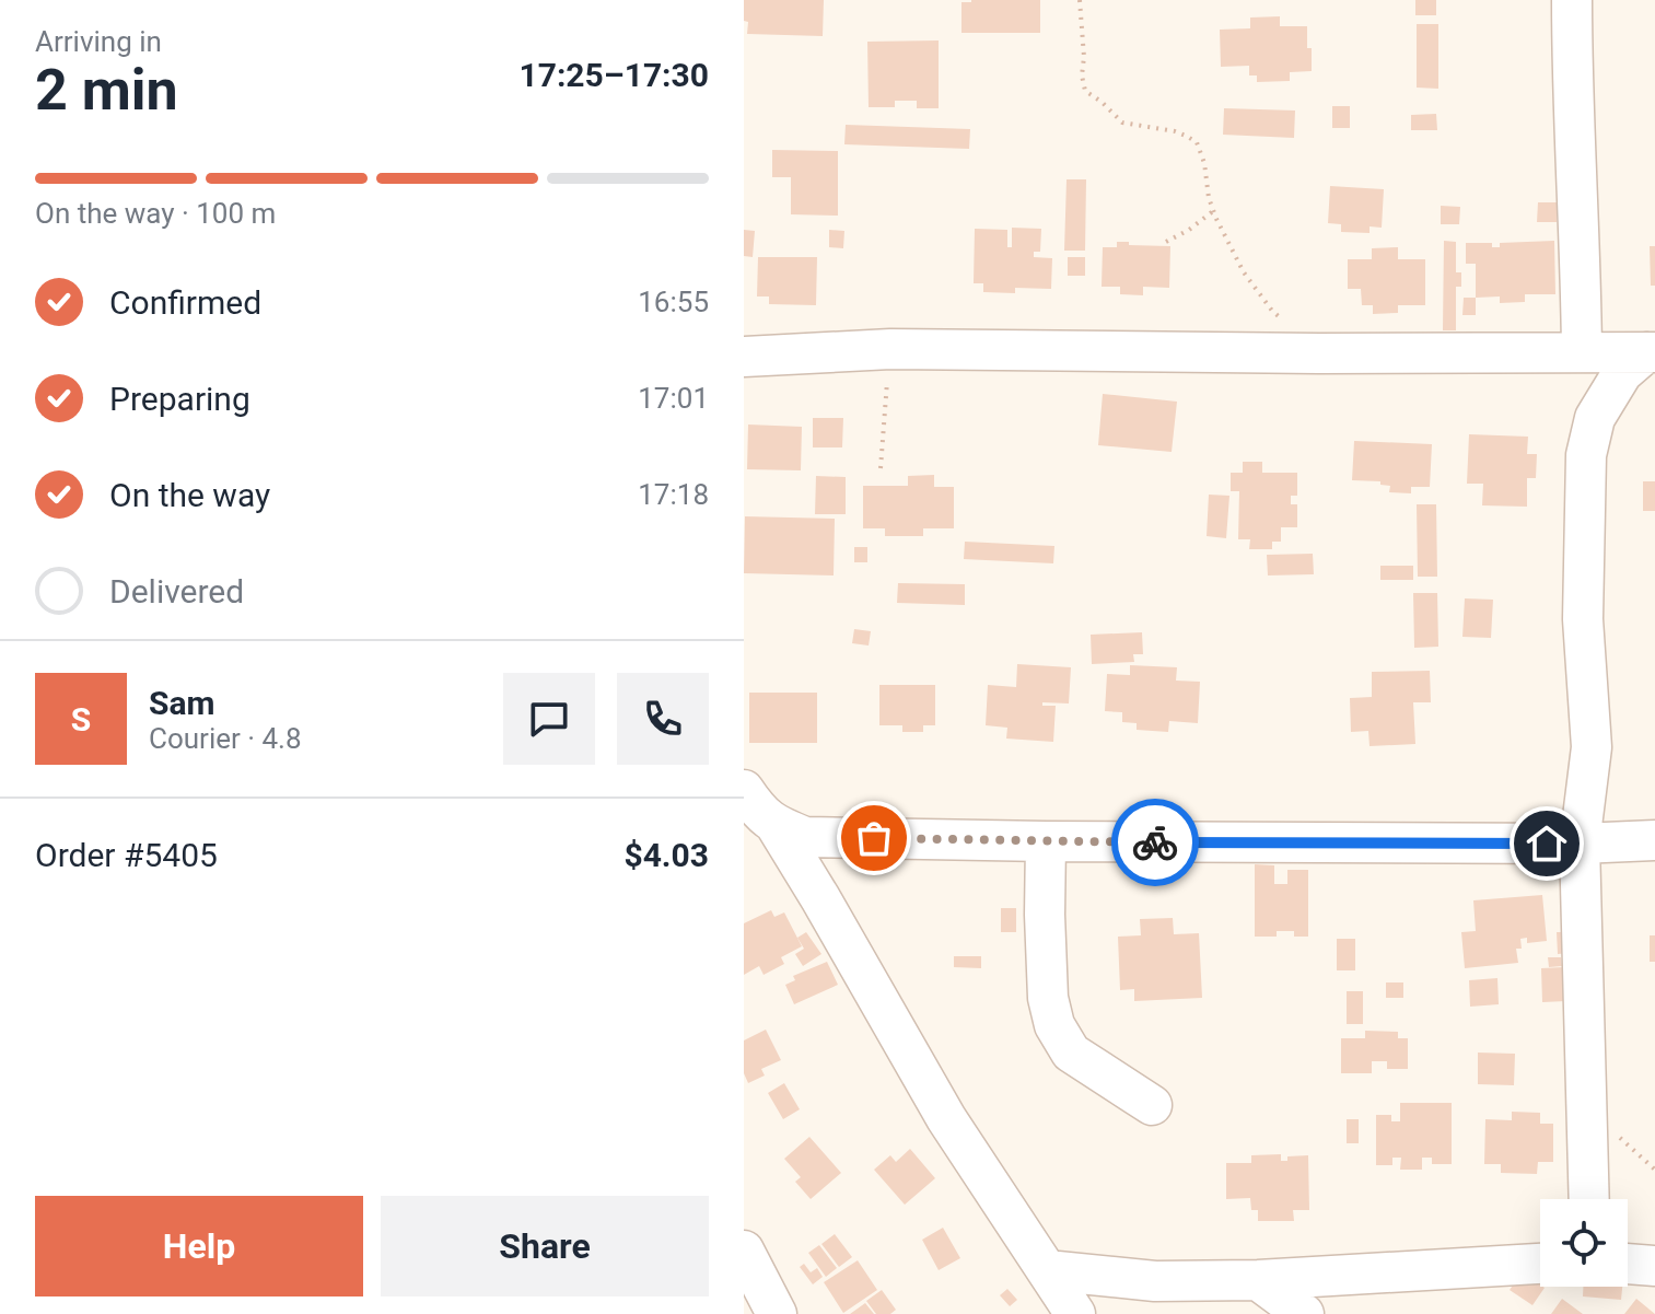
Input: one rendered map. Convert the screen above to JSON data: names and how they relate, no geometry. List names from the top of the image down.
{
  "page": {
    "heading": ["2 min", "Arriving in", "17:25–17:30"],
    "panel": [
      "Sam",
      "Courier · 4.8",
      "Order #5405",
      "$4.03"
    ],
    "bar": "On the way · 100 m",
    "list": [
      ["Confirmed", "16:55"],
      ["Preparing", "17:01"],
      ["On the way", "17:18"],
      "Delivered"
    ],
    "round": "S",
    "buttons": ["Help", "Share"]
  }
}
